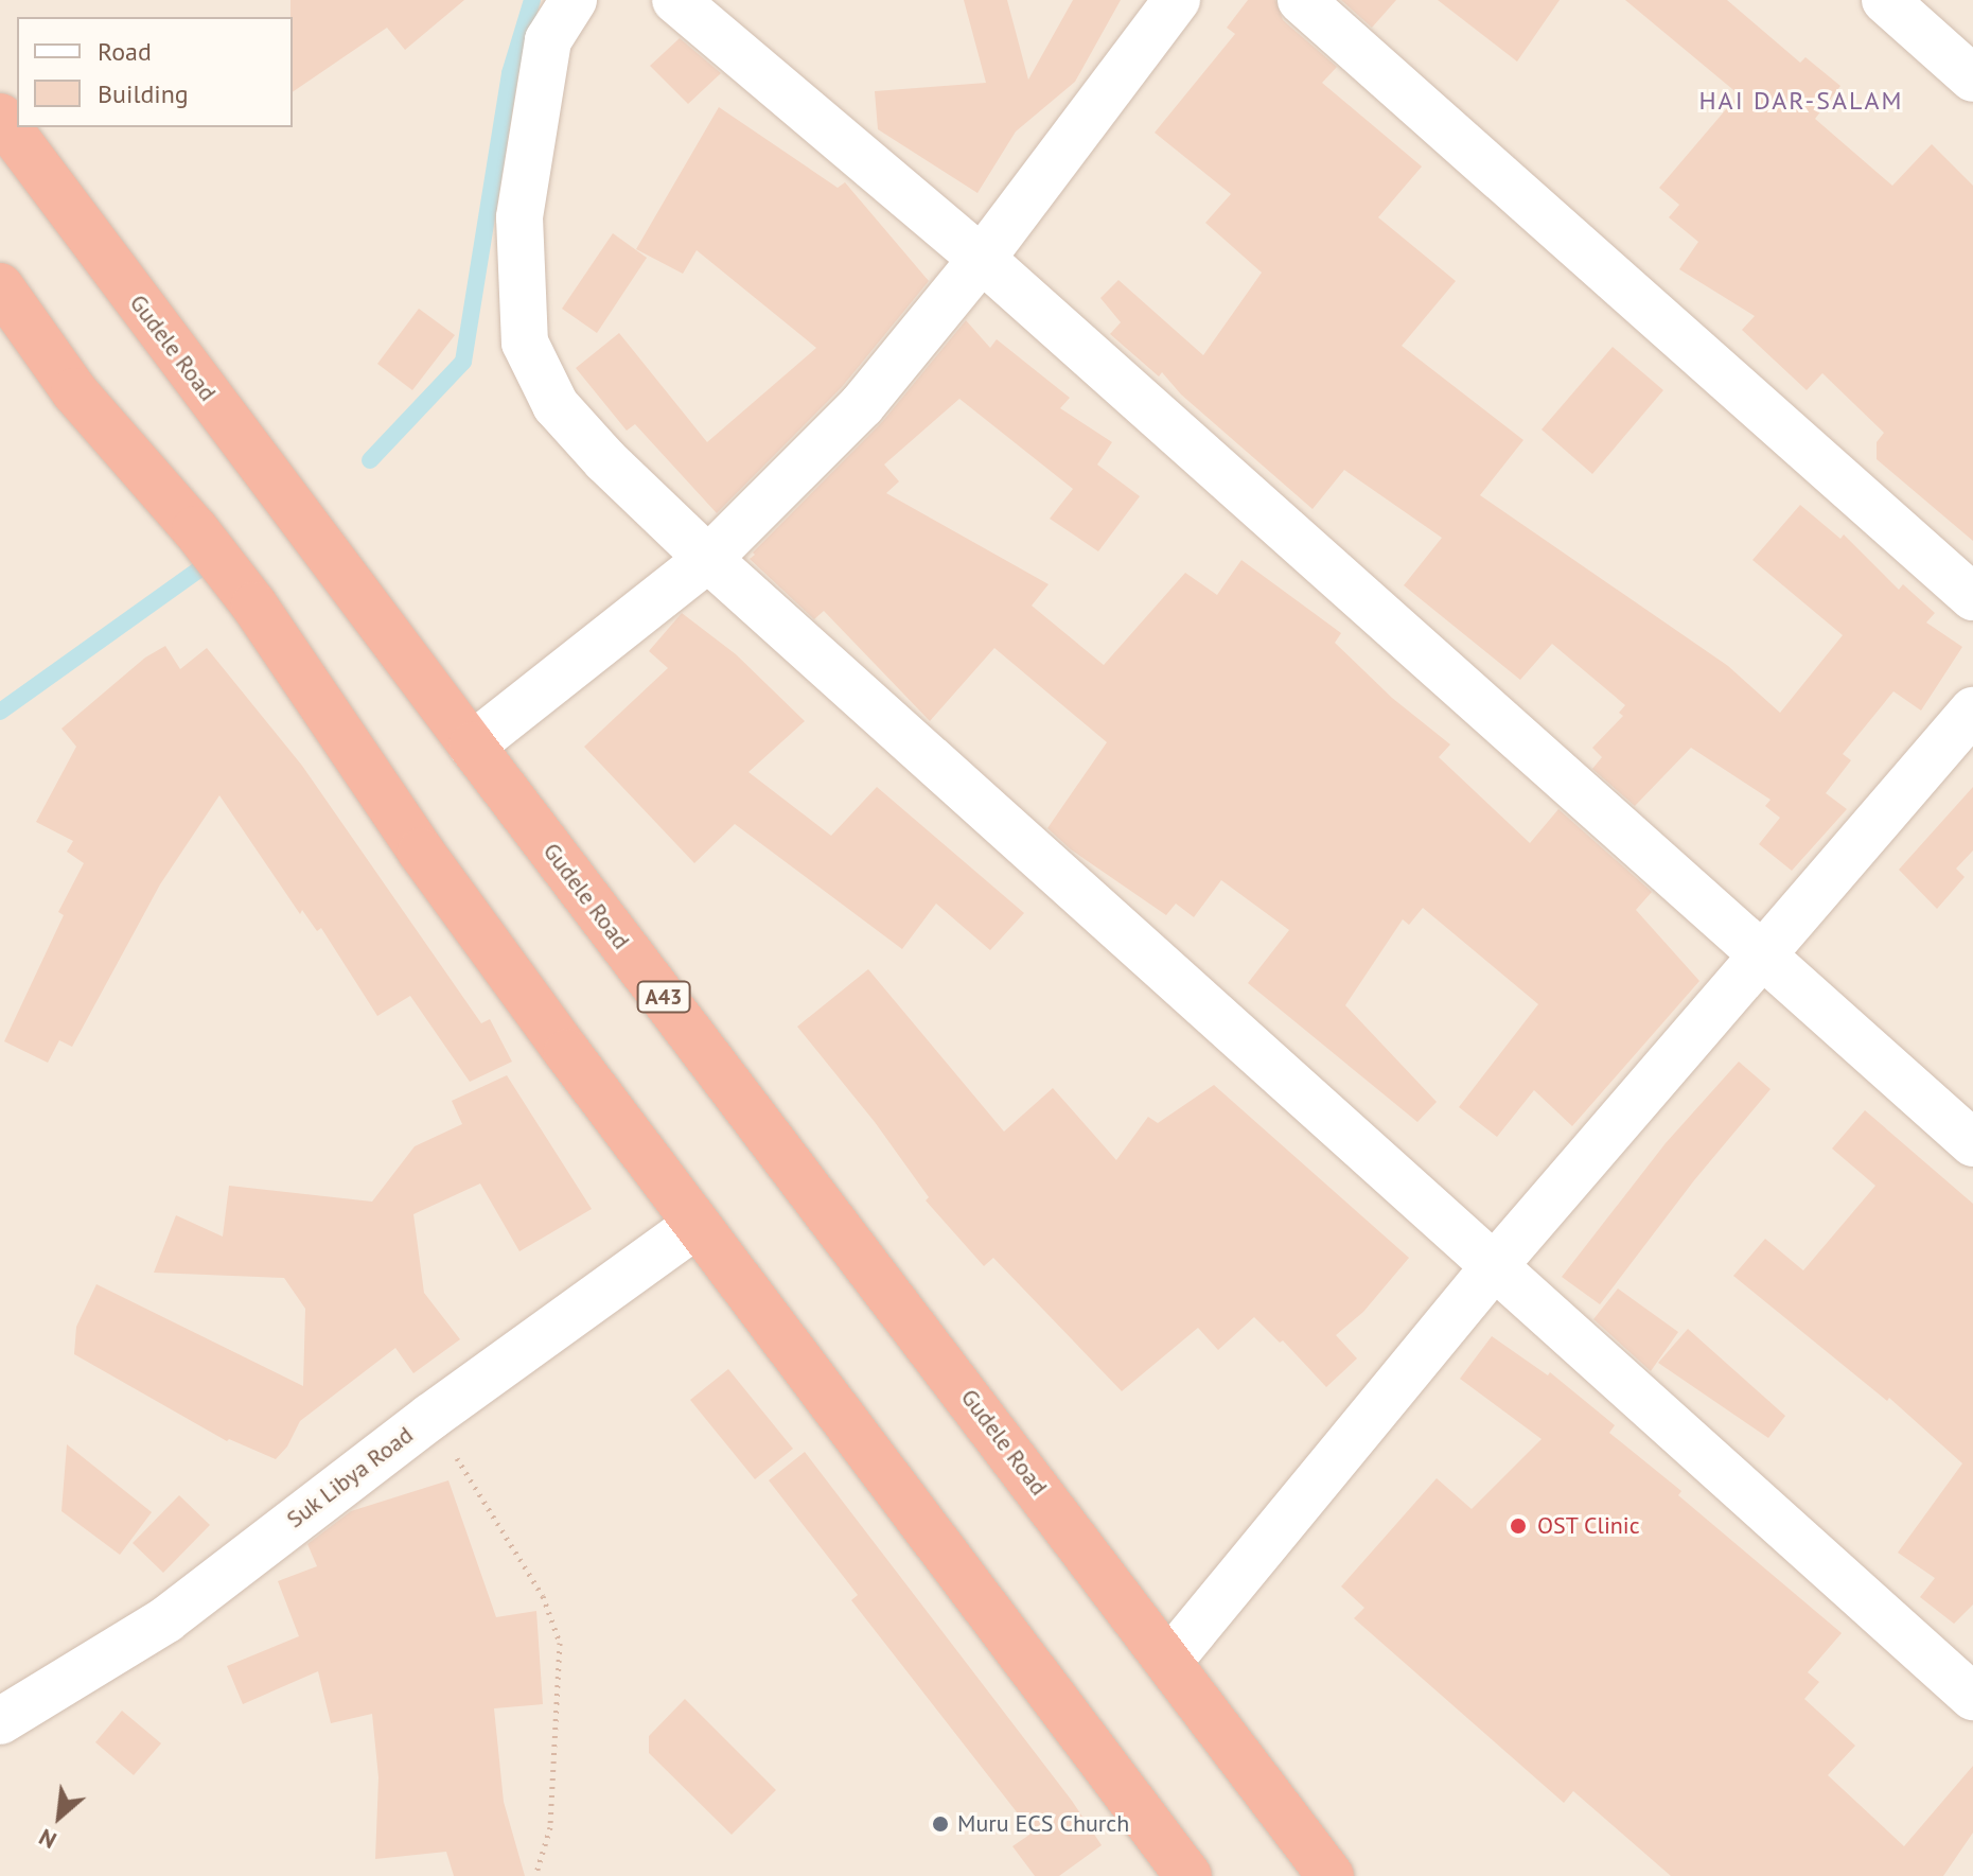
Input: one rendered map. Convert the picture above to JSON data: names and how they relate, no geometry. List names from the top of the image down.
{
  "streets": {
    "highway": ["Gudele Road", "A43"],
    "street": ["Suk Libya Road"]
  },
  "districts": ["HAI DAR-SALAM"],
  "places": ["OST Clinic", "Muru ECS Church"],
  "legend": ["Road", "Building"],
  "north": "bottom left"
}
